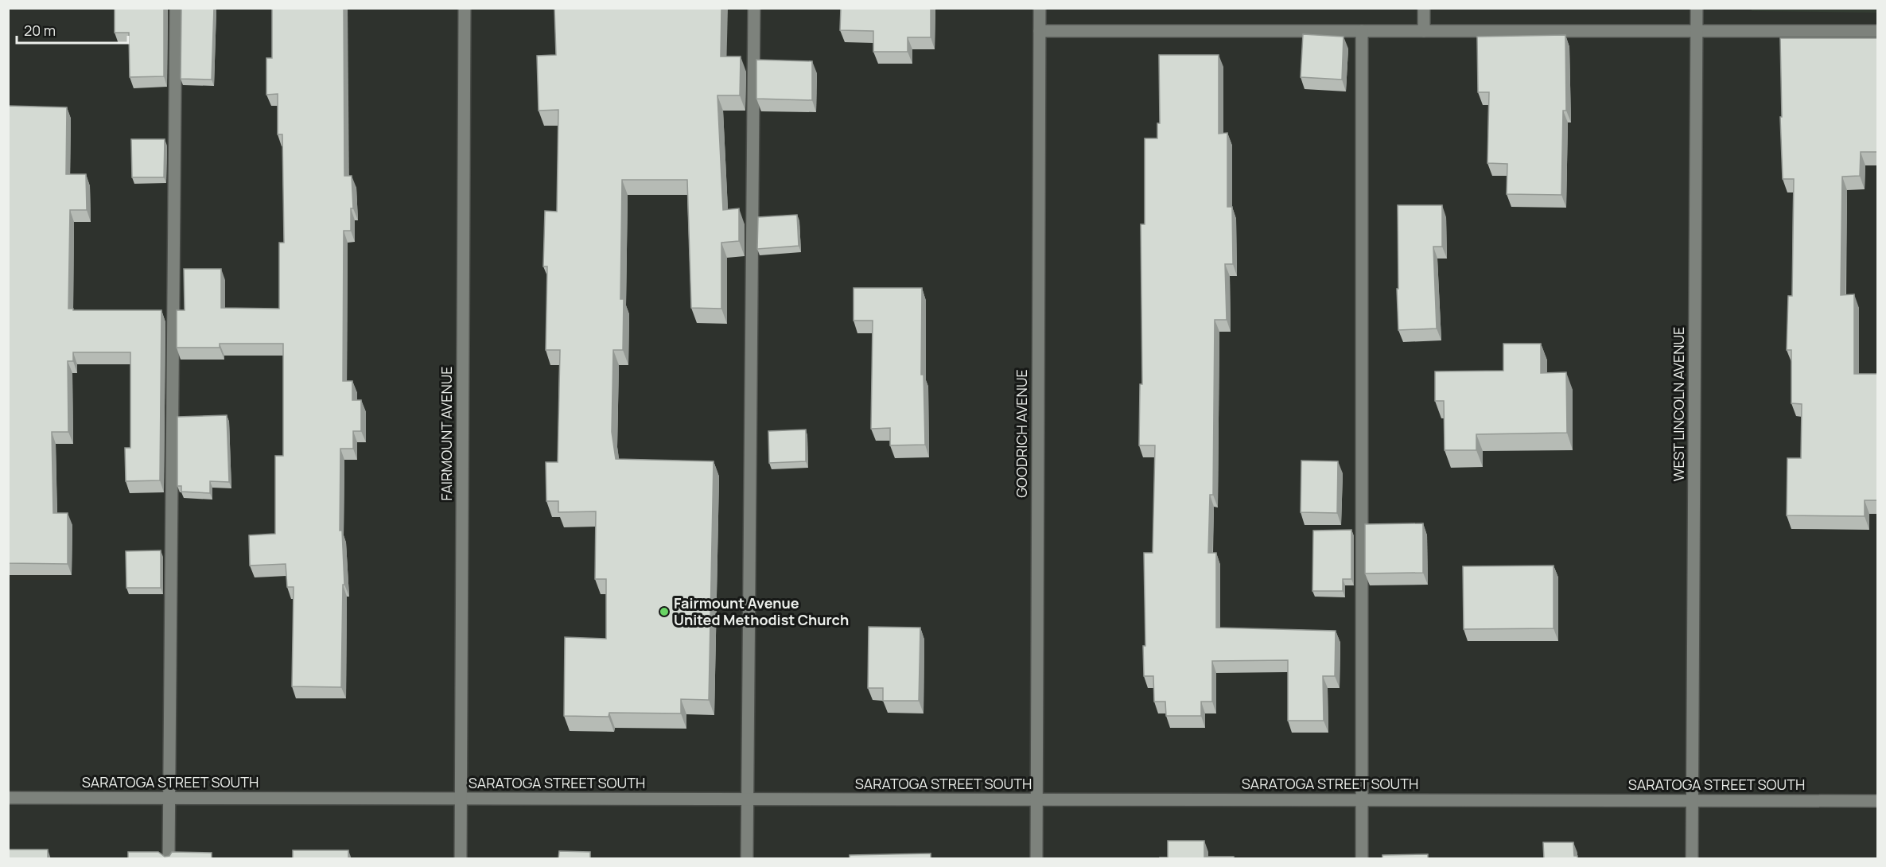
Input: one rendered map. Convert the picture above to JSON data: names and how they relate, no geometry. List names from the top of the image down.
{
  "streets": {
    "street": [
      "WEST LINCOLN AVENUE",
      "FAIRMOUNT AVENUE",
      "GOODRICH AVENUE",
      "SARATOGA STREET SOUTH"
    ]
  },
  "crossings": [
    ["WEST LINCOLN AVENUE", "SARATOGA STREET SOUTH"],
    ["FAIRMOUNT AVENUE", "SARATOGA STREET SOUTH"],
    ["GOODRICH AVENUE", "SARATOGA STREET SOUTH"]
  ],
  "places": ["Fairmount Avenue United Methodist Church"],
  "scale_bar": "20 m"
}
